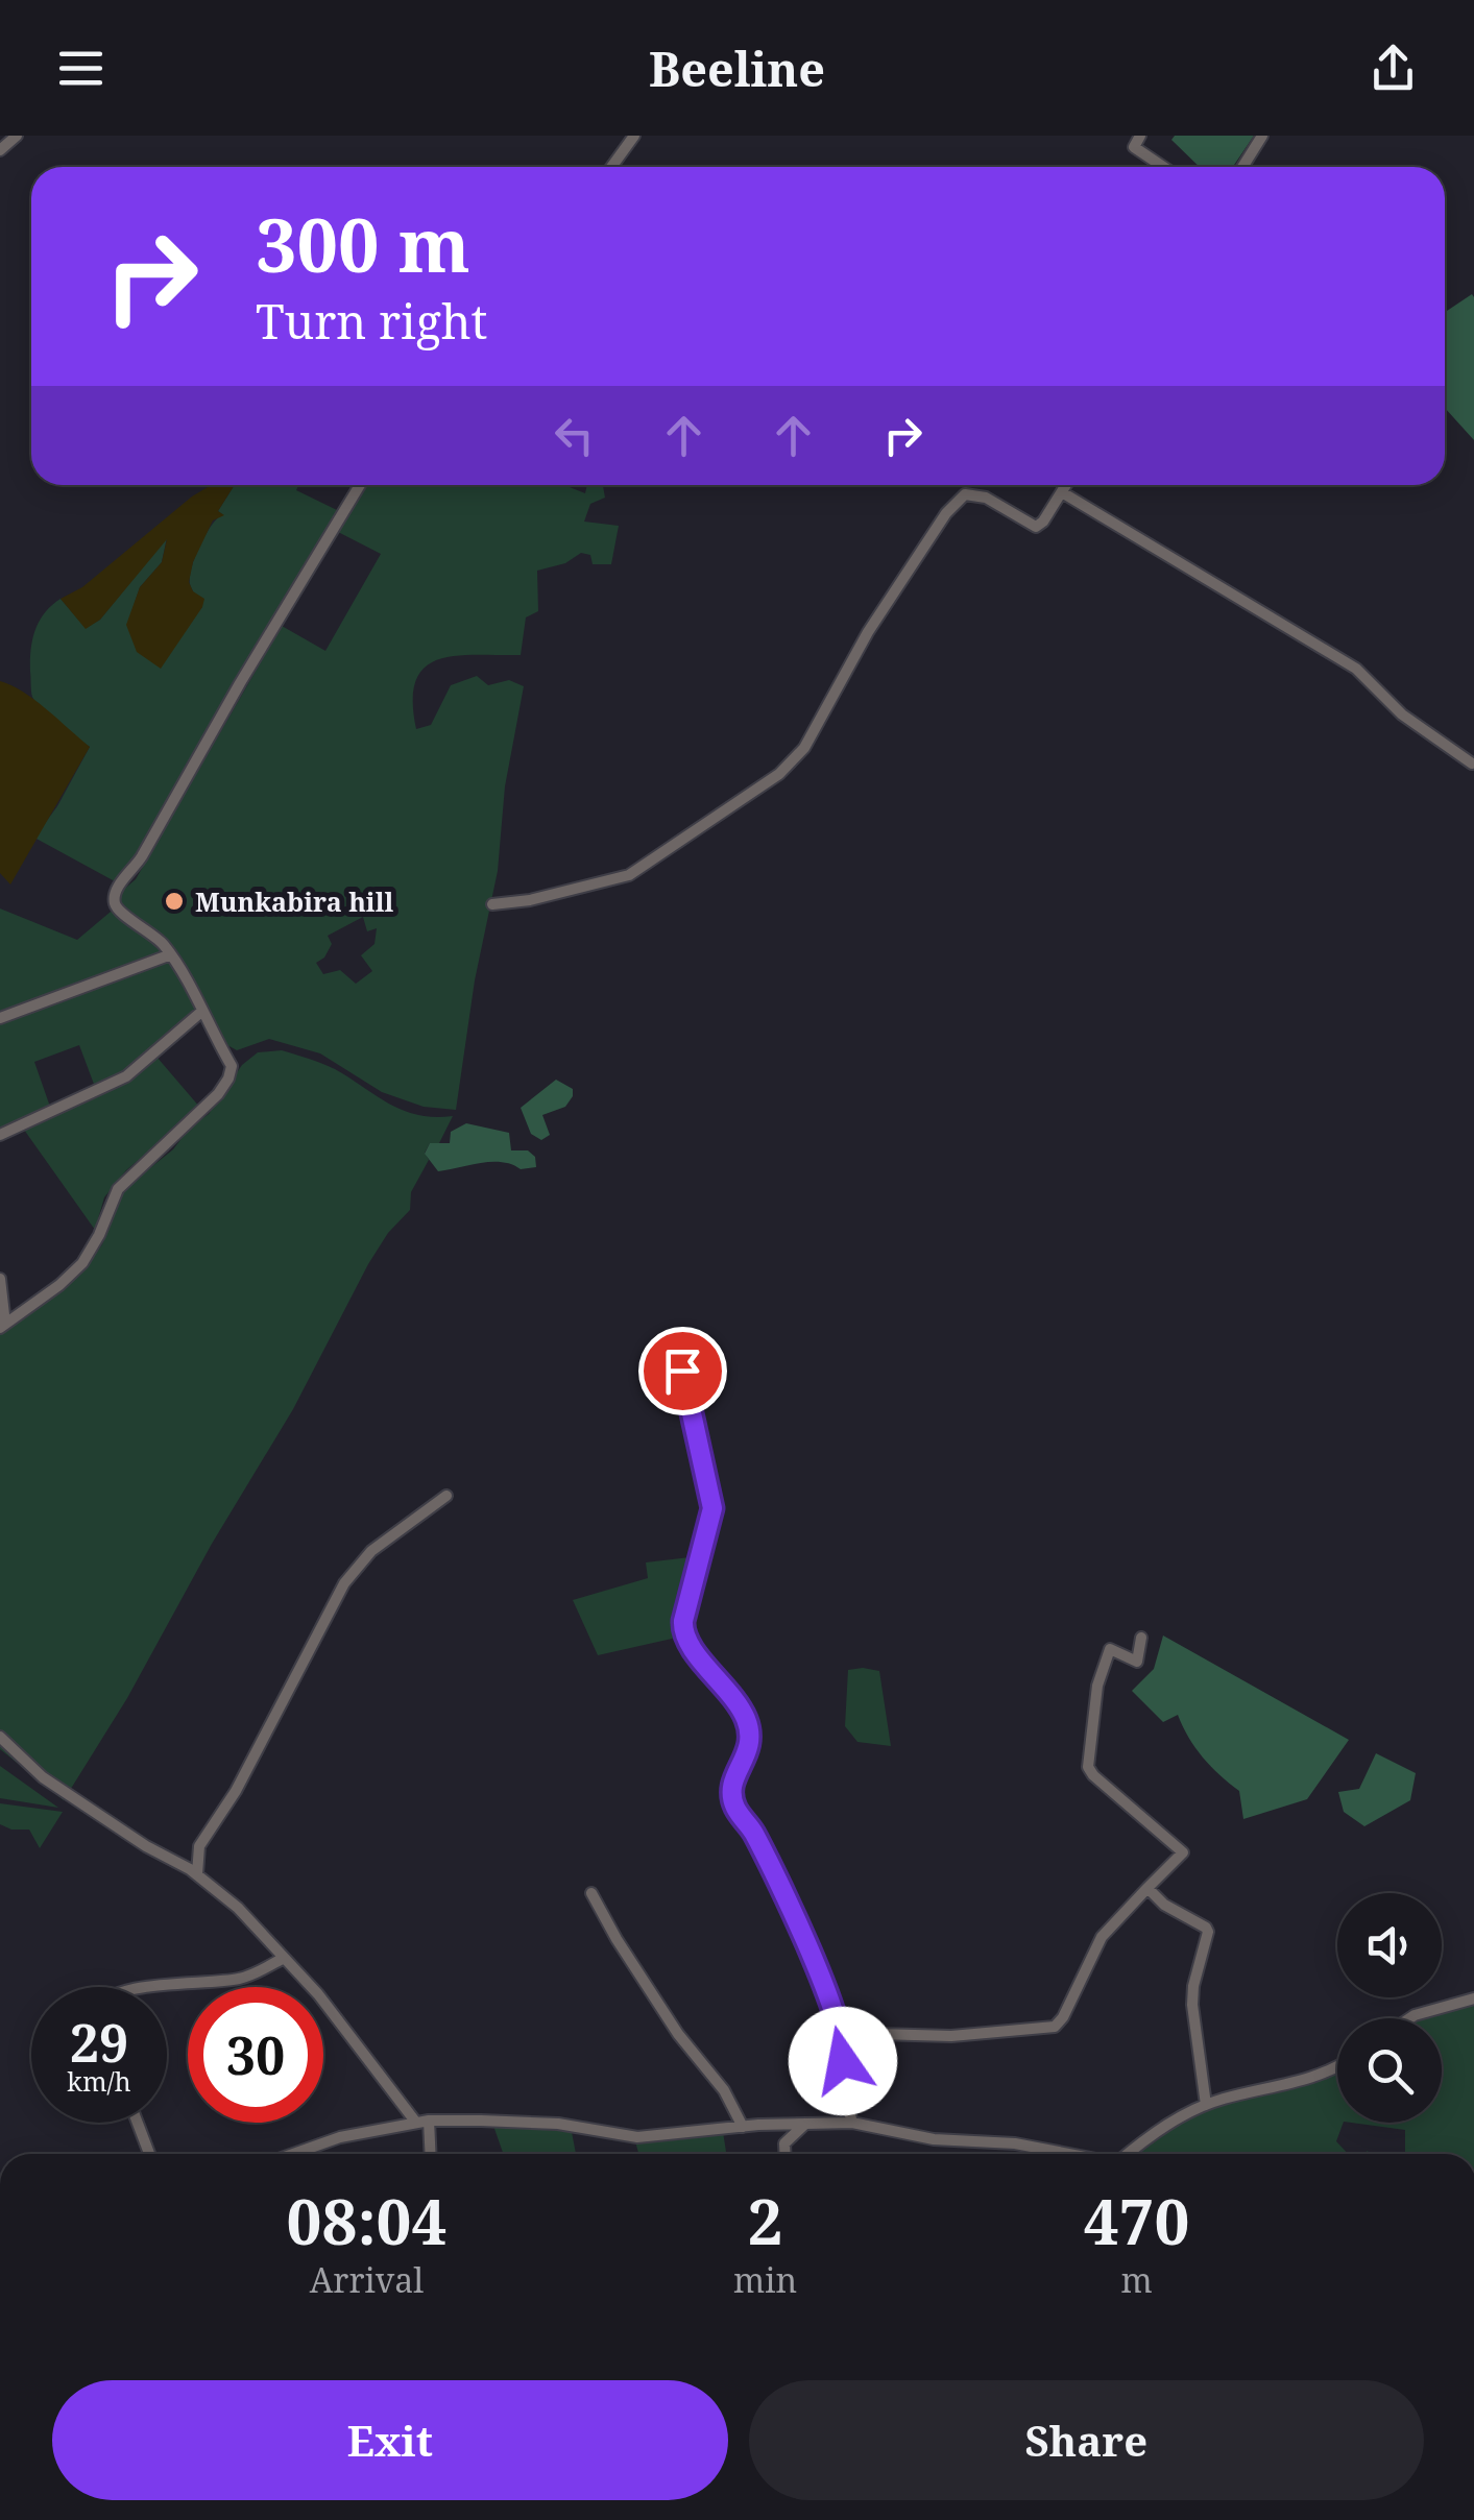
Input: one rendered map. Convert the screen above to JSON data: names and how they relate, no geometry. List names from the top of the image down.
{
  "places": ["Munkabira hill"],
  "page": {
    "header": "Beeline",
    "turn": ["300 m", "Turn right"],
    "speed": "29 km/h",
    "limit": "30",
    "eta": [
      "08:04",
      "Arrival",
      "2",
      "min",
      "470",
      "m"
    ],
    "buttons": ["Exit", "Share"]
  }
}
